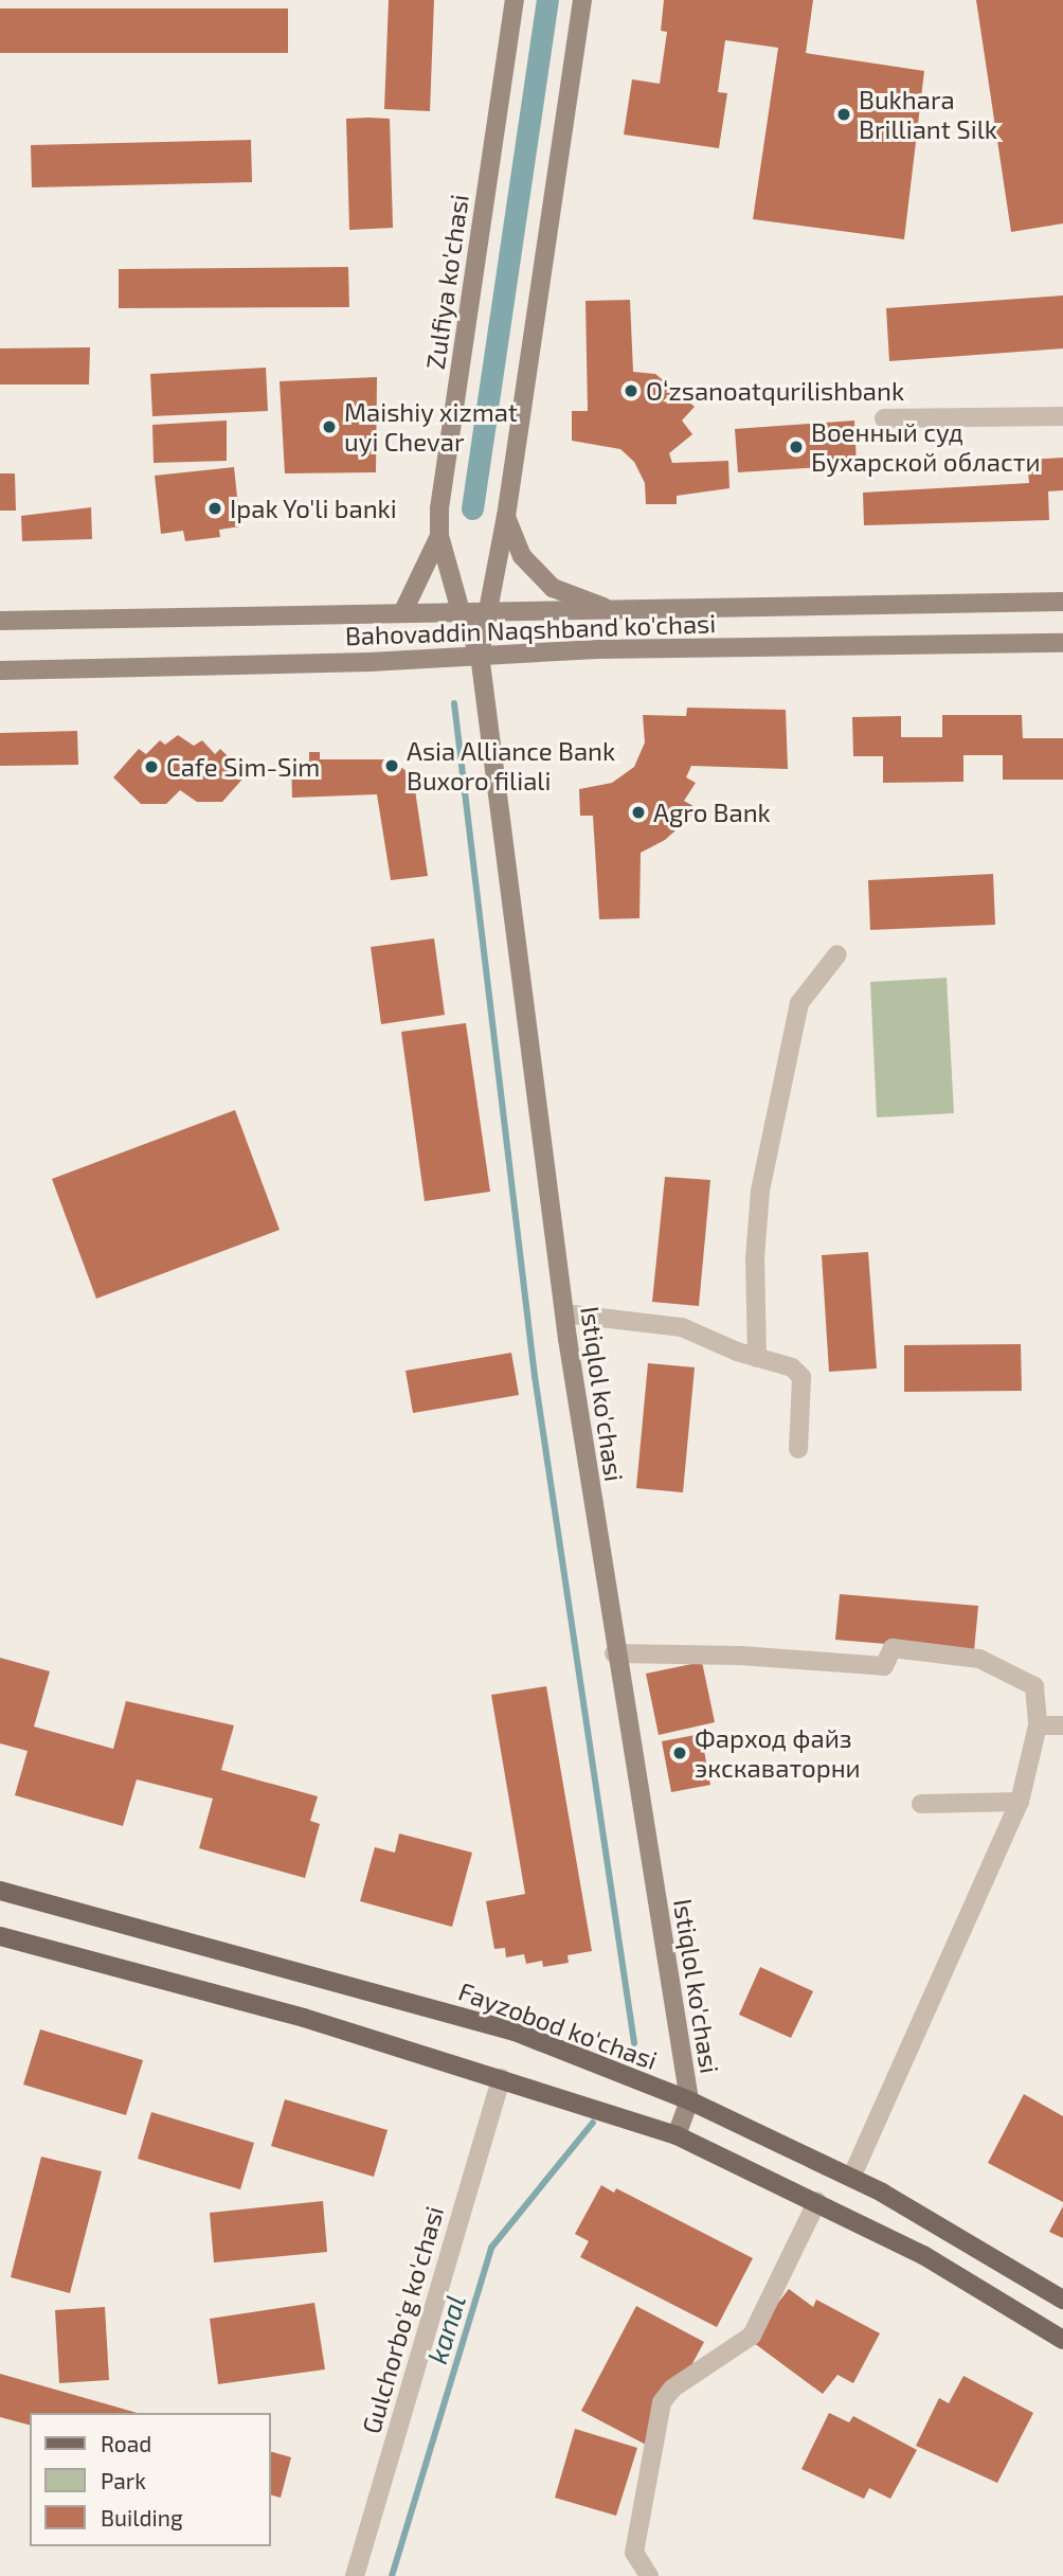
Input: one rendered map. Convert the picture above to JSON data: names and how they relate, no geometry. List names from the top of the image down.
{
  "streets": {
    "main road": [
      "Zulfiya ko'chasi",
      "Bahovaddin Naqshband ko'chasi",
      "Istiqlol ko'chasi",
      "Fayzobod ko'chasi"
    ],
    "street": ["Gulchorbo'g ko'chasi"]
  },
  "crossings": [
    ["Zulfiya ko'chasi", "Bahovaddin Naqshband ko'chasi"],
    ["Zulfiya ko'chasi", "Istiqlol ko'chasi"],
    ["Bahovaddin Naqshband ko'chasi", "Istiqlol ko'chasi"],
    ["Istiqlol ko'chasi", "Fayzobod ko'chasi"]
  ],
  "water": ["kanal"],
  "places": [
    "Bukhara Brilliant Silk",
    "Oʻzsanoatqurilishbank",
    "Maishiy xizmat uyi Chevar",
    "Военный суд Бухарской области",
    "Ipak Yo'li banki",
    "Asia Alliance Bank Buxoro filiali",
    "Cafe Sim-Sim",
    "Agro Bank",
    "Фарход файз экскаваторни"
  ],
  "legend": ["Road", "Park", "Building"]
}
